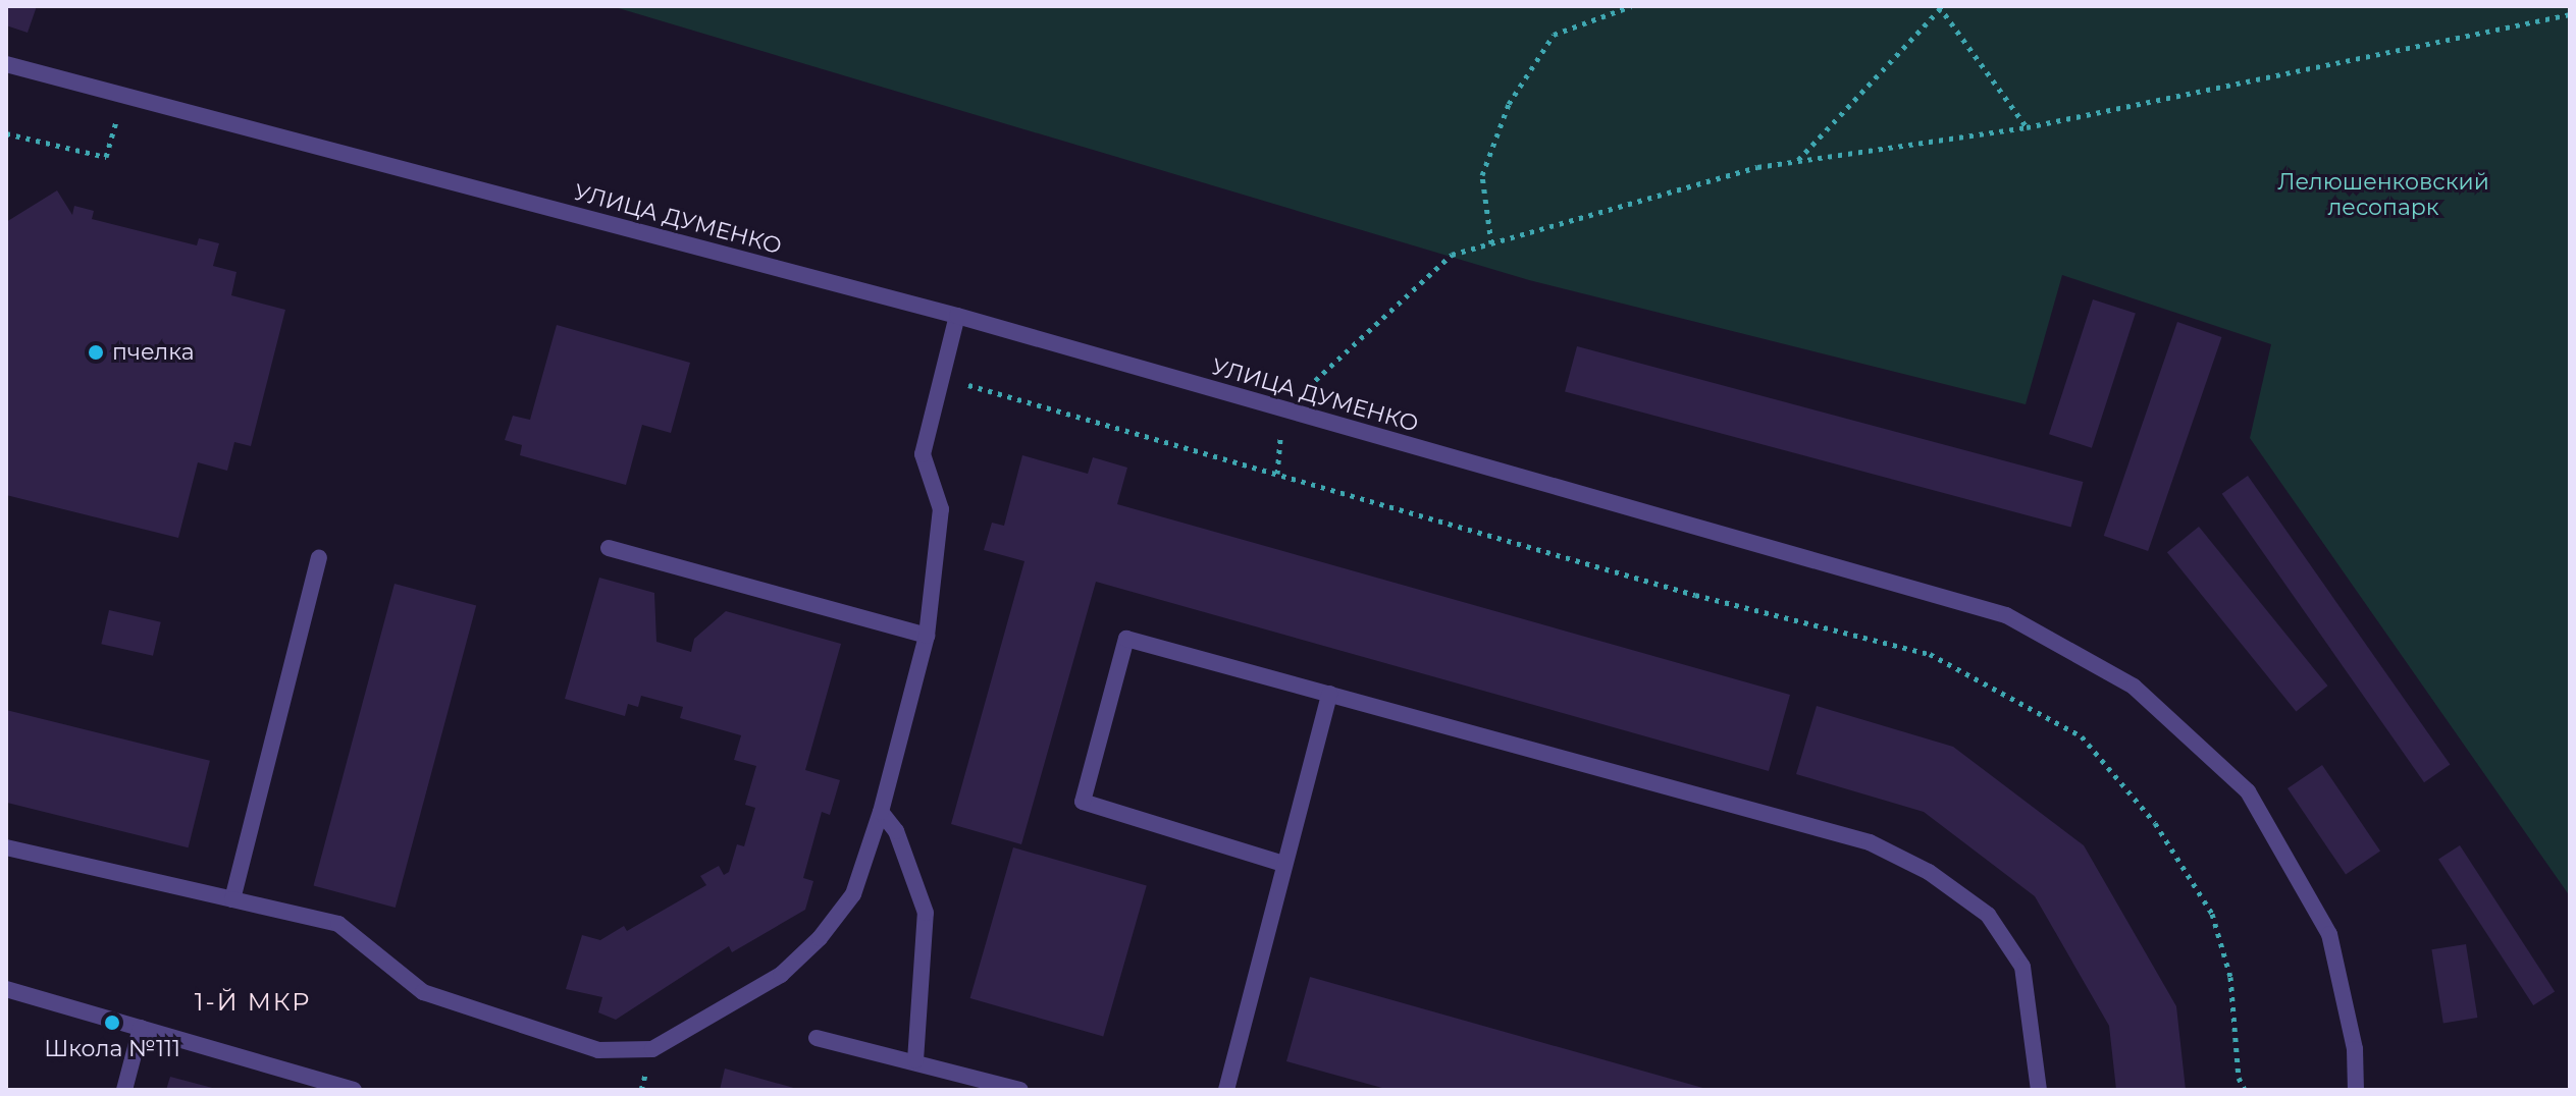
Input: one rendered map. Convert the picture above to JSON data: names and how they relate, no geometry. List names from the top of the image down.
{
  "streets": {
    "street": ["УЛИЦА ДУМЕНКО"]
  },
  "districts": ["1-Й МКР"],
  "parks": ["Лелюшенковский лесопарк"],
  "places": ["пчелка", "Школа №111"]
}
